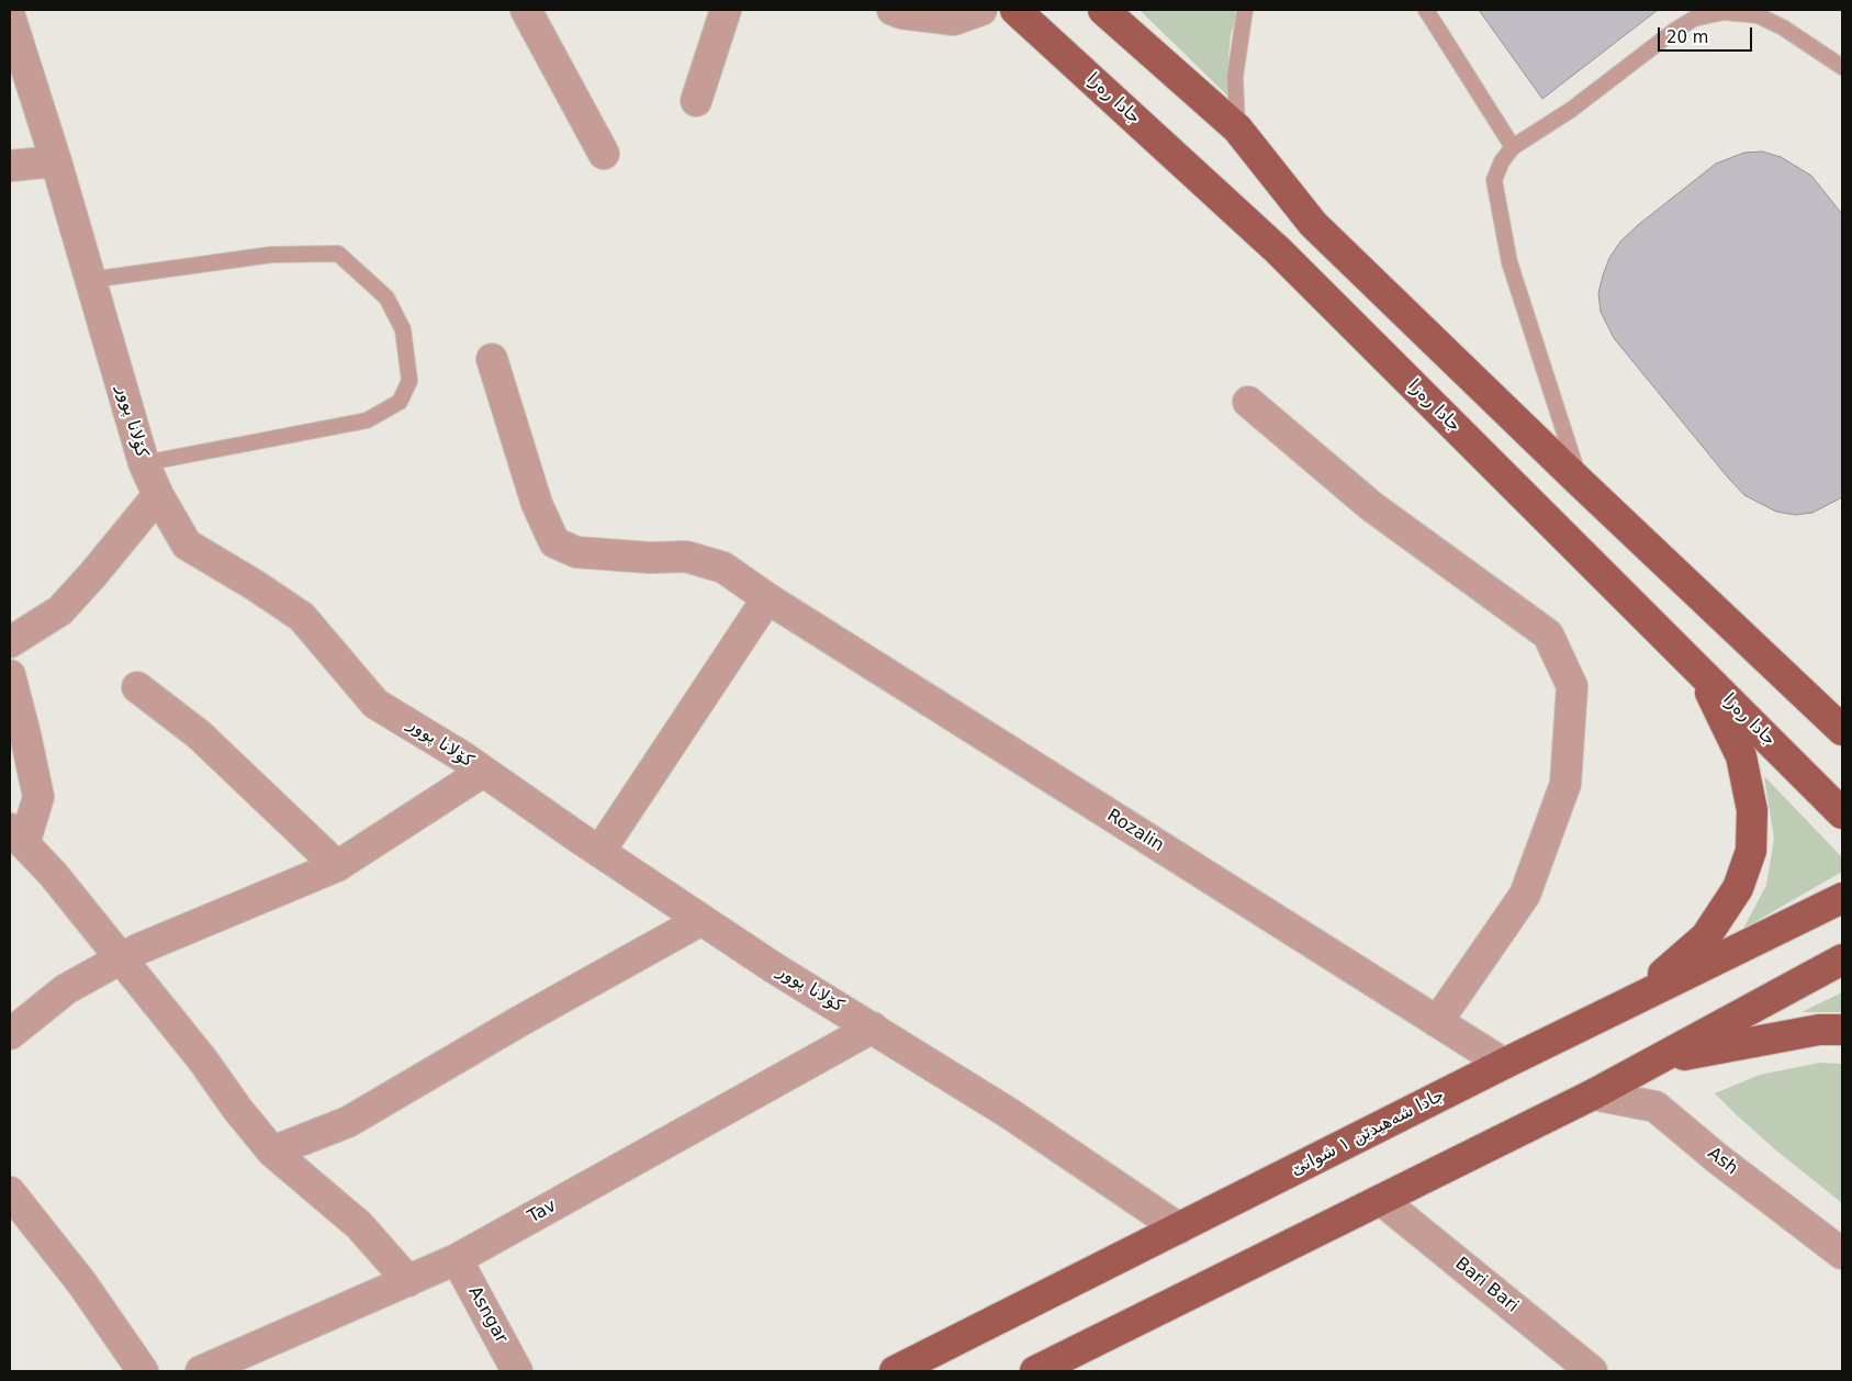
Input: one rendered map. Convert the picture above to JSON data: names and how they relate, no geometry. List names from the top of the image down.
{
  "streets": {
    "main road": ["جادا ره‌زا", "جادا شەهیدێن ١ شواتێ"],
    "street": [
      "کۆلانا پوور",
      "Rozalin",
      "Ash",
      "Tav",
      "Bari Bari",
      "Asngar"
    ]
  },
  "crossings": [
    ["کۆلانا پوور", "جادا شەهیدێن ١ شواتێ"],
    ["کۆلانا پوور", "Tav"],
    ["Rozalin", "جادا شەهیدێن ١ شواتێ"],
    ["Tav", "Asngar"]
  ],
  "scale_bar": "20 m"
}
